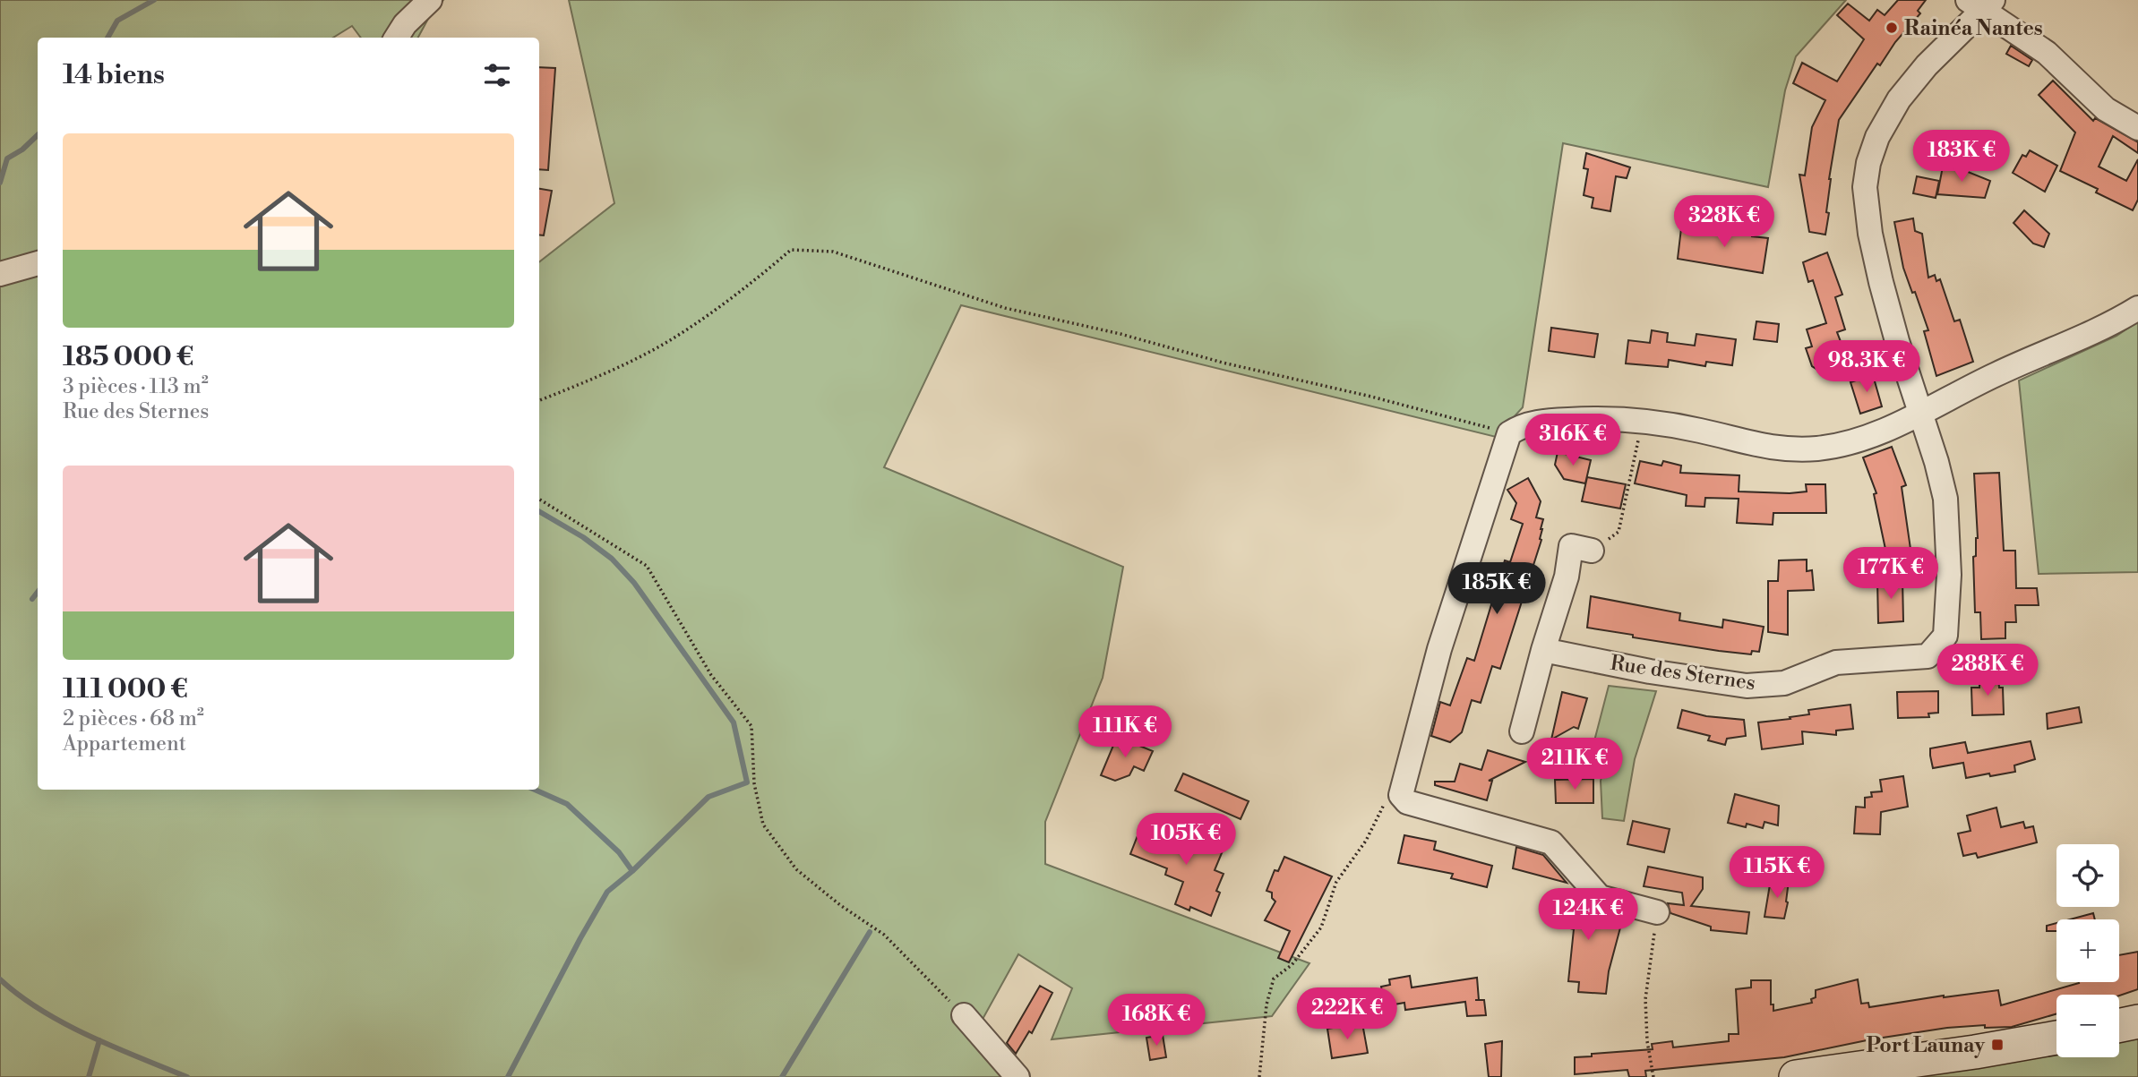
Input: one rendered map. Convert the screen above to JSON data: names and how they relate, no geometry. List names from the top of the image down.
{
  "streets": {
    "street": ["Rue des Sternes"]
  },
  "places": {
    "other": ["Rainéa Nantes"],
    "transit": ["Port Launay"]
  },
  "page": {
    "heading": "14 biens",
    "list": [
      {
        "name": "185 000 €",
        "note": "3 pièces · 113 m² · Rue des Sternes"
      },
      {
        "name": "111 000 €",
        "note": "2 pièces · 68 m² · Appartement"
      }
    ],
    "price": [
      "183K €",
      "328K €",
      "98.3K €",
      "316K €",
      "177K €",
      "185K €",
      "288K €",
      "111K €",
      "211K €",
      "105K €",
      "115K €",
      "124K €",
      "222K €",
      "168K €"
    ],
    "map_buttons": ["+", "−"]
  }
}
